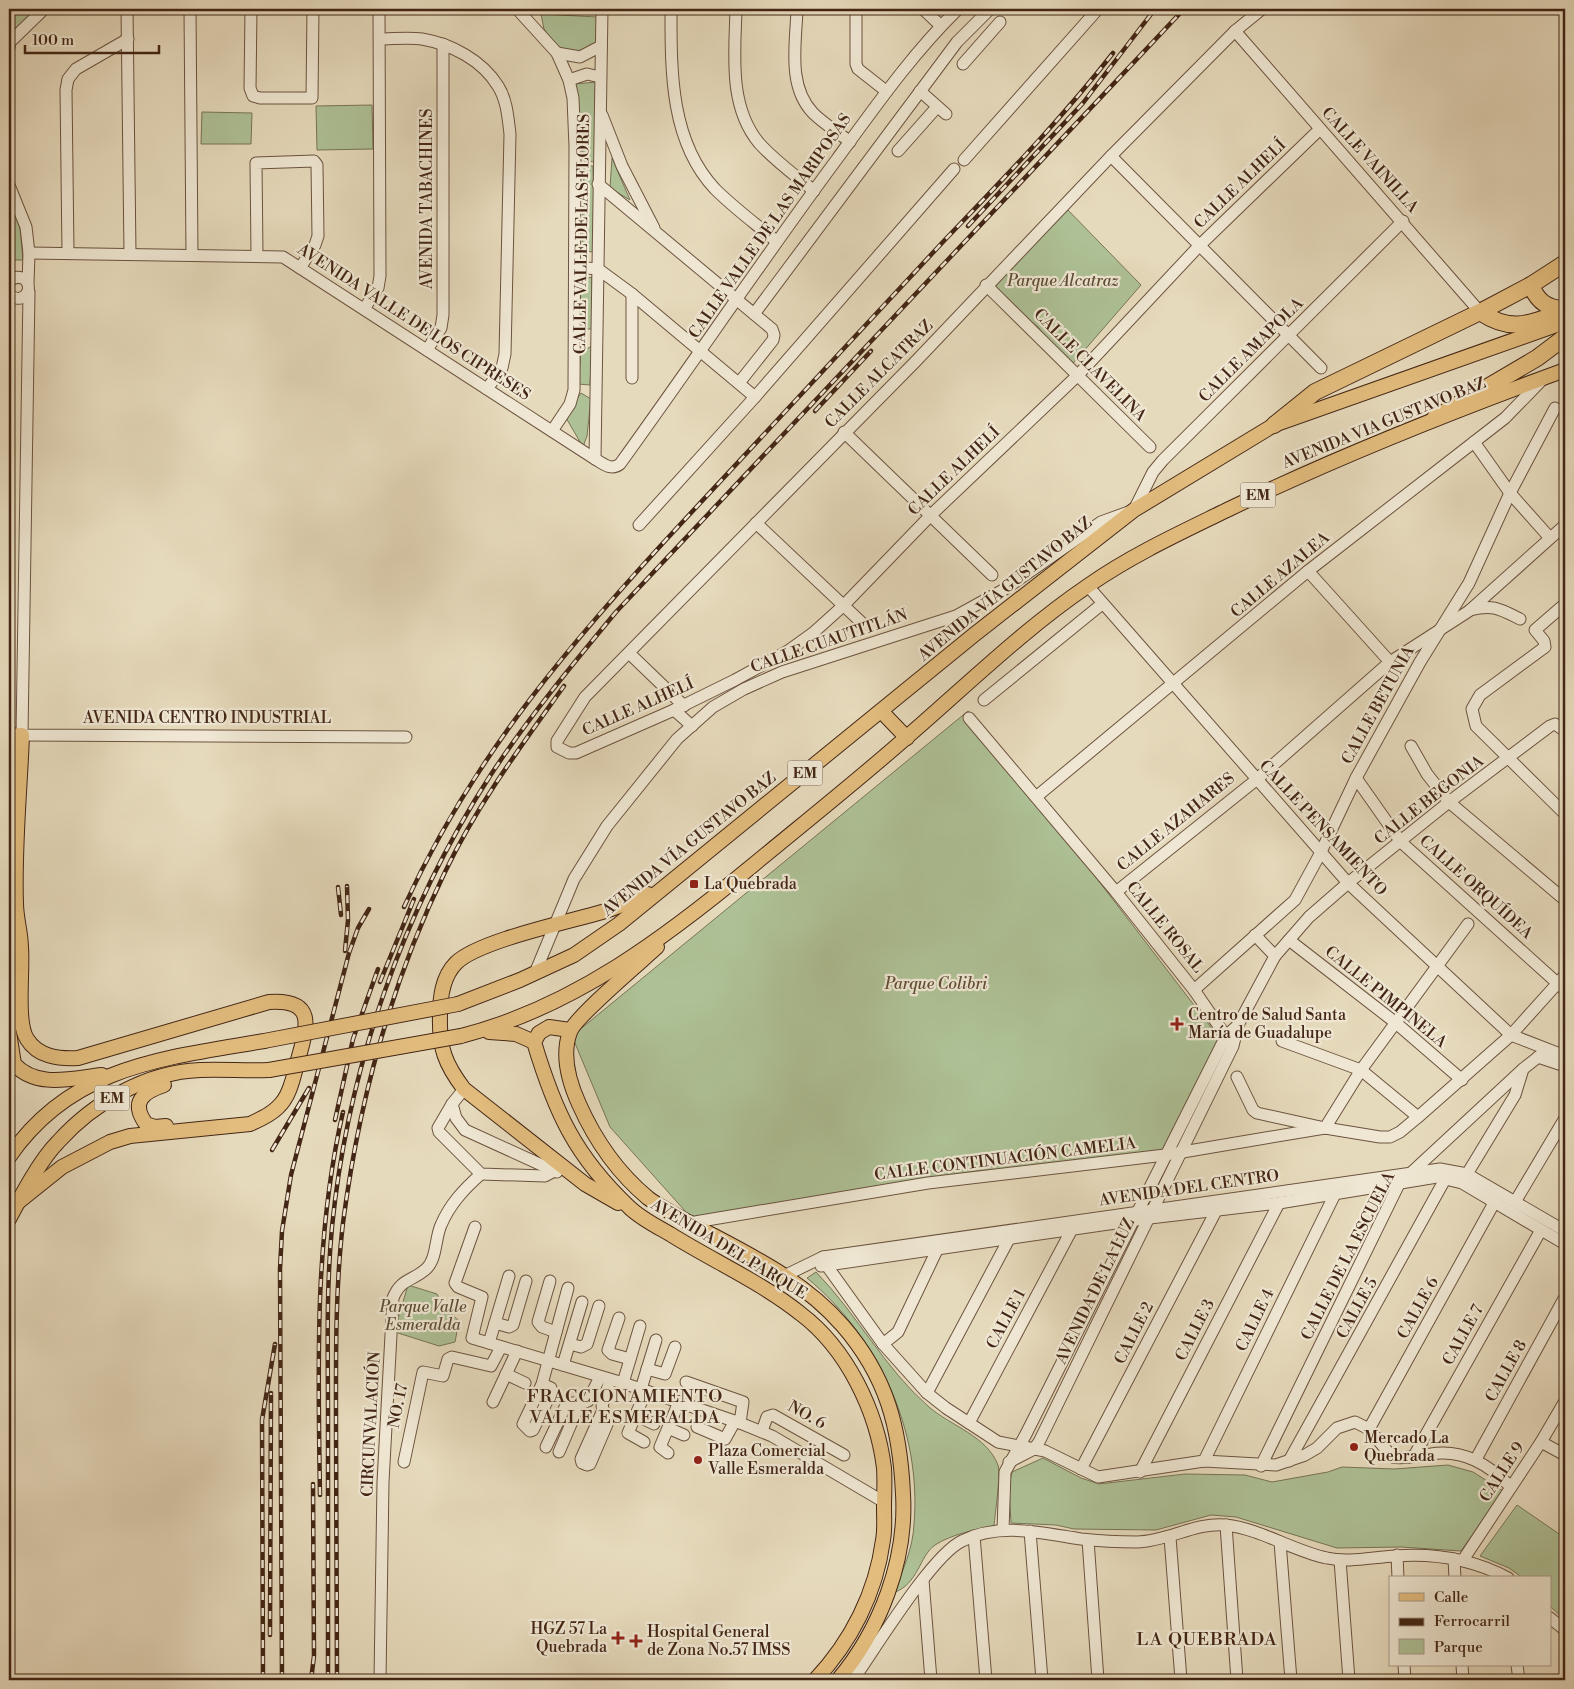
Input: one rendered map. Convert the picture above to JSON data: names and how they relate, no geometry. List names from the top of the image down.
{
  "streets": {
    "main road": [
      "AVENIDA VIA GUSTAVO BAZ",
      "EM",
      "AVENIDA VÍA GUSTAVO BAZ",
      "AVENIDA DEL PARQUE"
    ],
    "street": [
      "CALLE VAINILLA",
      "CALLE ALHELÍ",
      "AVENIDA TABACHINES",
      "CALLE VALLE DE LAS MARIPOSAS",
      "CALLE VALLE DE LAS FLORES",
      "AVENIDA VALLE DE LOS CIPRESES",
      "CALLE AMAPOLA",
      "CALLE CLAVELINA",
      "CALLE ALCATRAZ",
      "CALLE AZALEA",
      "CALLE CUAUTITLÁN",
      "CALLE BETUNIA",
      "AVENIDA CENTRO INDUSTRIAL",
      "CALLE BEGONIA",
      "CALLE AZAHARES",
      "CALLE PENSAMIENTO",
      "CALLE ORQUÍDEA",
      "CALLE ROSAL",
      "CALLE PIMPINELA",
      "CALLE CONTINUACIÓN CAMELIA",
      "AVENIDA DEL CENTRO",
      "CALLE DE LA ESCUELA",
      "AVENIDA DE LA LUZ",
      "CALLE 5",
      "CALLE 6",
      "CALLE 1",
      "CALLE 4",
      "CALLE 3",
      "CALLE 2",
      "CALLE 7",
      "CALLE 8",
      "NO. 17",
      "NO. 6",
      "CIRCUNVALACIÓN",
      "CALLE 9"
    ]
  },
  "crossings": [
    ["CALLE VAINILLA", "CALLE ALHELÍ"],
    ["CALLE VAINILLA", "CALLE AMAPOLA"],
    ["CALLE VAINILLA", "CALLE ALCATRAZ"],
    ["CALLE ALHELÍ", "CALLE CLAVELINA"],
    ["CALLE ALHELÍ", "CALLE ALCATRAZ"],
    ["AVENIDA TABACHINES", "AVENIDA VALLE DE LOS CIPRESES"],
    ["CALLE VALLE DE LAS MARIPOSAS", "AVENIDA VALLE DE LOS CIPRESES"],
    ["CALLE VALLE DE LAS FLORES", "AVENIDA VALLE DE LOS CIPRESES"],
    ["CALLE AMAPOLA", "AVENIDA VIA GUSTAVO BAZ"],
    ["CALLE AMAPOLA", "AVENIDA VÍA GUSTAVO BAZ"],
    ["CALLE AMAPOLA", "CALLE CUAUTITLÁN"],
    ["CALLE CLAVELINA", "CALLE ALCATRAZ"],
    ["AVENIDA VIA GUSTAVO BAZ", "EM"],
    ["AVENIDA VIA GUSTAVO BAZ", "CALLE AZALEA"],
    ["AVENIDA VIA GUSTAVO BAZ", "AVENIDA VÍA GUSTAVO BAZ"],
    ["AVENIDA VIA GUSTAVO BAZ", "CALLE CUAUTITLÁN"],
    ["AVENIDA VIA GUSTAVO BAZ", "CALLE PENSAMIENTO"],
    ["EM", "AVENIDA VÍA GUSTAVO BAZ"],
    ["EM", "CALLE PENSAMIENTO"],
    ["CALLE AZALEA", "CALLE PENSAMIENTO"],
    ["CALLE AZALEA", "CALLE ROSAL"],
    ["AVENIDA VÍA GUSTAVO BAZ", "CALLE CUAUTITLÁN"],
    ["CALLE BETUNIA", "CALLE AZAHARES"],
    ["CALLE BETUNIA", "CALLE PENSAMIENTO"],
    ["CALLE BETUNIA", "CALLE ORQUÍDEA"],
    ["CALLE BETUNIA", "CALLE ROSAL"],
    ["CALLE BEGONIA", "CALLE PENSAMIENTO"],
    ["CALLE BEGONIA", "CALLE ORQUÍDEA"],
    ["CALLE BEGONIA", "CALLE PIMPINELA"],
    ["CALLE BEGONIA", "AVENIDA DE LA LUZ"],
    ["CALLE AZAHARES", "CALLE PENSAMIENTO"],
    ["CALLE AZAHARES", "CALLE ROSAL"],
    ["CALLE PENSAMIENTO", "CALLE CONTINUACIÓN CAMELIA"],
    ["CALLE ORQUÍDEA", "CALLE CONTINUACIÓN CAMELIA"],
    ["CALLE ROSAL", "AVENIDA DE LA LUZ"],
    ["CALLE PIMPINELA", "CALLE CONTINUACIÓN CAMELIA"],
    ["CALLE CONTINUACIÓN CAMELIA", "AVENIDA DEL PARQUE"],
    ["CALLE CONTINUACIÓN CAMELIA", "AVENIDA DE LA LUZ"],
    ["AVENIDA DEL CENTRO", "AVENIDA DEL PARQUE"],
    ["AVENIDA DEL CENTRO", "CALLE DE LA ESCUELA"],
    ["AVENIDA DEL CENTRO", "AVENIDA DE LA LUZ"],
    ["AVENIDA DEL CENTRO", "CALLE 5"],
    ["AVENIDA DEL CENTRO", "CALLE 6"],
    ["AVENIDA DEL CENTRO", "CALLE 1"],
    ["AVENIDA DEL CENTRO", "CALLE 4"],
    ["AVENIDA DEL CENTRO", "CALLE 3"],
    ["AVENIDA DEL CENTRO", "CALLE 2"],
    ["AVENIDA DEL CENTRO", "CALLE 7"]
  ],
  "districts": ["FRACCIONAMIENTO VALLE ESMERALDA", "LA QUEBRADA"],
  "parks": ["Parque Alcatraz", "Parque Colibri", "Parque Valle Esmeralda"],
  "places": {
    "transit": ["La Quebrada"],
    "health": ["Centro de Salud Santa María de Guadalupe", "HGZ 57 La Quebrada", "Hospital General de Zona No.57 IMSS"],
    "other": ["Mercado La Quebrada", "Plaza Comercial Valle Esmeralda"]
  },
  "legend": ["Calle", "Ferrocarril", "Parque"],
  "scale_bar": "100 m"
}
